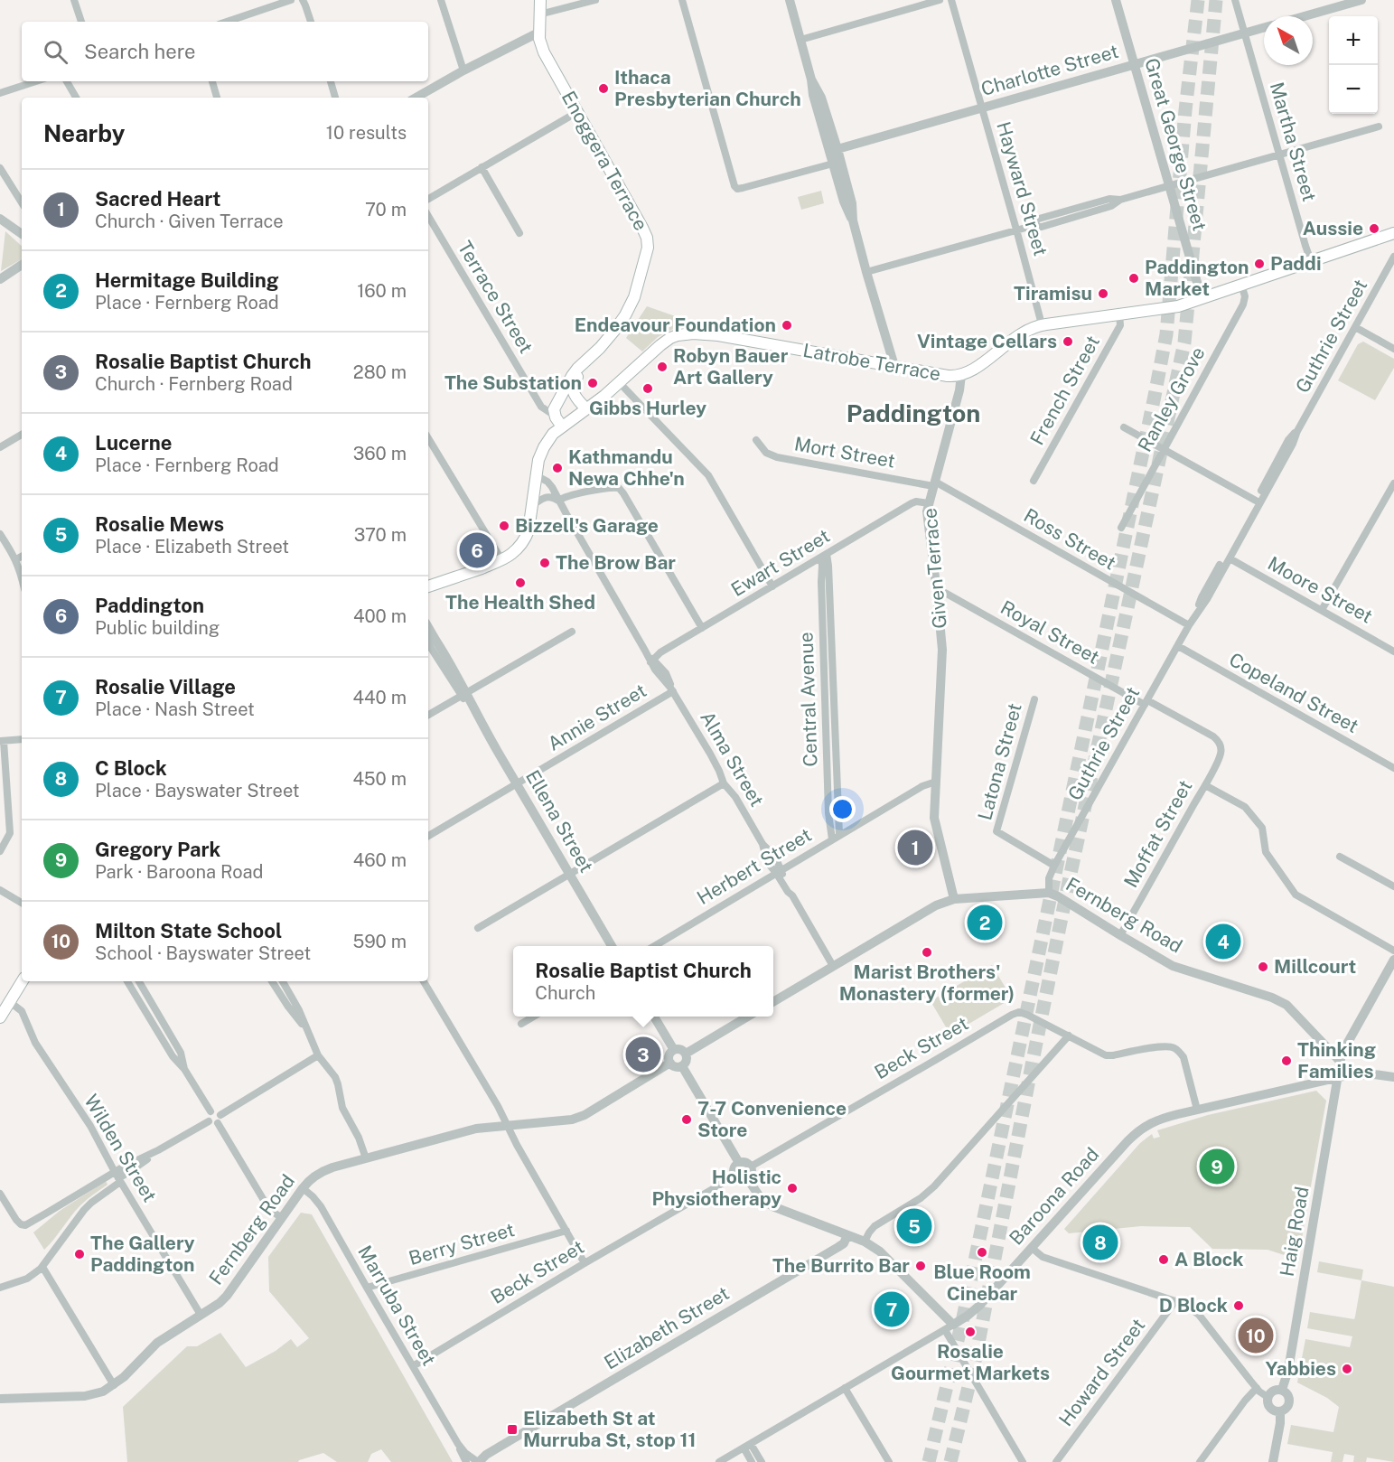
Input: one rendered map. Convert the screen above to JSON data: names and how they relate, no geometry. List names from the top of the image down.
{
  "streets": {
    "main road": ["Enoggera Terrace", "Latrobe Terrace"],
    "street": [
      "Charlotte Street",
      "Martha Street",
      "Great George Street",
      "Hayward Street",
      "Terrace Street",
      "Guthrie Street",
      "French Street",
      "Ranley Grove",
      "Mort Street",
      "Ross Street",
      "Ewart Street",
      "Given Terrace",
      "Moore Street",
      "Royal Street",
      "Copeland Street",
      "Central Avenue",
      "Annie Street",
      "Alma Street",
      "Latona Street",
      "Ellena Street",
      "Moffat Street",
      "Herbert Street",
      "Fernberg Road",
      "Beck Street",
      "Wilden Street",
      "Baroona Road",
      "Haig Road",
      "Berry Street",
      "Marruba Street",
      "Elizabeth Street",
      "Howard Street"
    ]
  },
  "crossings": [
    ["Charlotte Street", "Martha Street"],
    ["Charlotte Street", "Great George Street"],
    ["Charlotte Street", "Hayward Street"],
    ["Enoggera Terrace", "Terrace Street"],
    ["Enoggera Terrace", "Latrobe Terrace"],
    ["Guthrie Street", "Ross Street"],
    ["Guthrie Street", "Moore Street"],
    ["Guthrie Street", "Royal Street"],
    ["Guthrie Street", "Copeland Street"],
    ["Guthrie Street", "Latona Street"],
    ["Guthrie Street", "Fernberg Road"],
    ["Latrobe Terrace", "Given Terrace"],
    ["Latrobe Terrace", "Alma Street"],
    ["Mort Street", "Ross Street"],
    ["Mort Street", "Given Terrace"],
    ["Ross Street", "Given Terrace"],
    ["Ewart Street", "Given Terrace"],
    ["Ewart Street", "Central Avenue"],
    ["Ewart Street", "Alma Street"],
    ["Given Terrace", "Royal Street"],
    ["Given Terrace", "Herbert Street"],
    ["Given Terrace", "Fernberg Road"],
    ["Royal Street", "Moffat Street"],
    ["Central Avenue", "Herbert Street"],
    ["Annie Street", "Alma Street"],
    ["Annie Street", "Ellena Street"],
    ["Alma Street", "Herbert Street"],
    ["Alma Street", "Fernberg Road"],
    ["Moffat Street", "Fernberg Road"],
    ["Fernberg Road", "Wilden Street"],
    ["Fernberg Road", "Baroona Road"],
    ["Fernberg Road", "Haig Road"],
    ["Fernberg Road", "Marruba Street"],
    ["Beck Street", "Baroona Road"],
    ["Beck Street", "Marruba Street"],
    ["Baroona Road", "Haig Road"],
    ["Berry Street", "Marruba Street"],
    ["Marruba Street", "Elizabeth Street"]
  ],
  "districts": ["Paddington"],
  "places": {
    "other": [
      "Ithaca Presbyterian Church",
      "Aussie",
      "Paddi",
      "Paddington Market",
      "Tiramisu",
      "Endeavour Foundation",
      "Vintage Cellars",
      "Robyn Bauer Art Gallery",
      "The Substation",
      "Gibbs Hurley",
      "Kathmandu Newa Chhe'n",
      "Bizzell's Garage",
      "The Brow Bar",
      "The Health Shed",
      "Marist Brothers' Monastery (former)",
      "Millcourt",
      "Thinking Families",
      "7-7 Convenience Store",
      "Holistic Physiotherapy",
      "Blue Room Cinebar",
      "The Gallery Paddington",
      "A Block",
      "The Burrito Bar",
      "D Block",
      "Rosalie Gourmet Markets",
      "Yabbies"
    ],
    "transit": ["Elizabeth St at Murruba St, stop 11"]
  },
  "north": "top left",
  "page": {
    "map_buttons": ["+", "−"],
    "search": "Search here",
    "heading": ["Nearby", "10 results"],
    "list": [
      {
        "mark": "1",
        "name": "Sacred Heart",
        "note": "Church · Given Terrace",
        "value": "70 m"
      },
      {
        "mark": "2",
        "name": "Hermitage Building",
        "note": "Place · Fernberg Road",
        "value": "160 m"
      },
      {
        "mark": "3",
        "name": "Rosalie Baptist Church",
        "note": "Church · Fernberg Road",
        "value": "280 m"
      },
      {
        "mark": "4",
        "name": "Lucerne",
        "note": "Place · Fernberg Road",
        "value": "360 m"
      },
      {
        "mark": "5",
        "name": "Rosalie Mews",
        "note": "Place · Elizabeth Street",
        "value": "370 m"
      },
      {
        "mark": "6",
        "name": "Paddington",
        "note": "Public building",
        "value": "400 m"
      },
      {
        "mark": "7",
        "name": "Rosalie Village",
        "note": "Place · Nash Street",
        "value": "440 m"
      },
      {
        "mark": "8",
        "name": "C Block",
        "note": "Place · Bayswater Street",
        "value": "450 m"
      },
      {
        "mark": "9",
        "name": "Gregory Park",
        "note": "Park · Baroona Road",
        "value": "460 m"
      },
      {
        "mark": "10",
        "name": "Milton State School",
        "note": "School · Bayswater Street",
        "value": "590 m"
      }
    ],
    "pins": [
      "6",
      "1",
      "2",
      "4",
      "3",
      "9",
      "5",
      "8",
      "7",
      "10"
    ],
    "popup": ["Rosalie Baptist Church", "Church"]
  }
}
